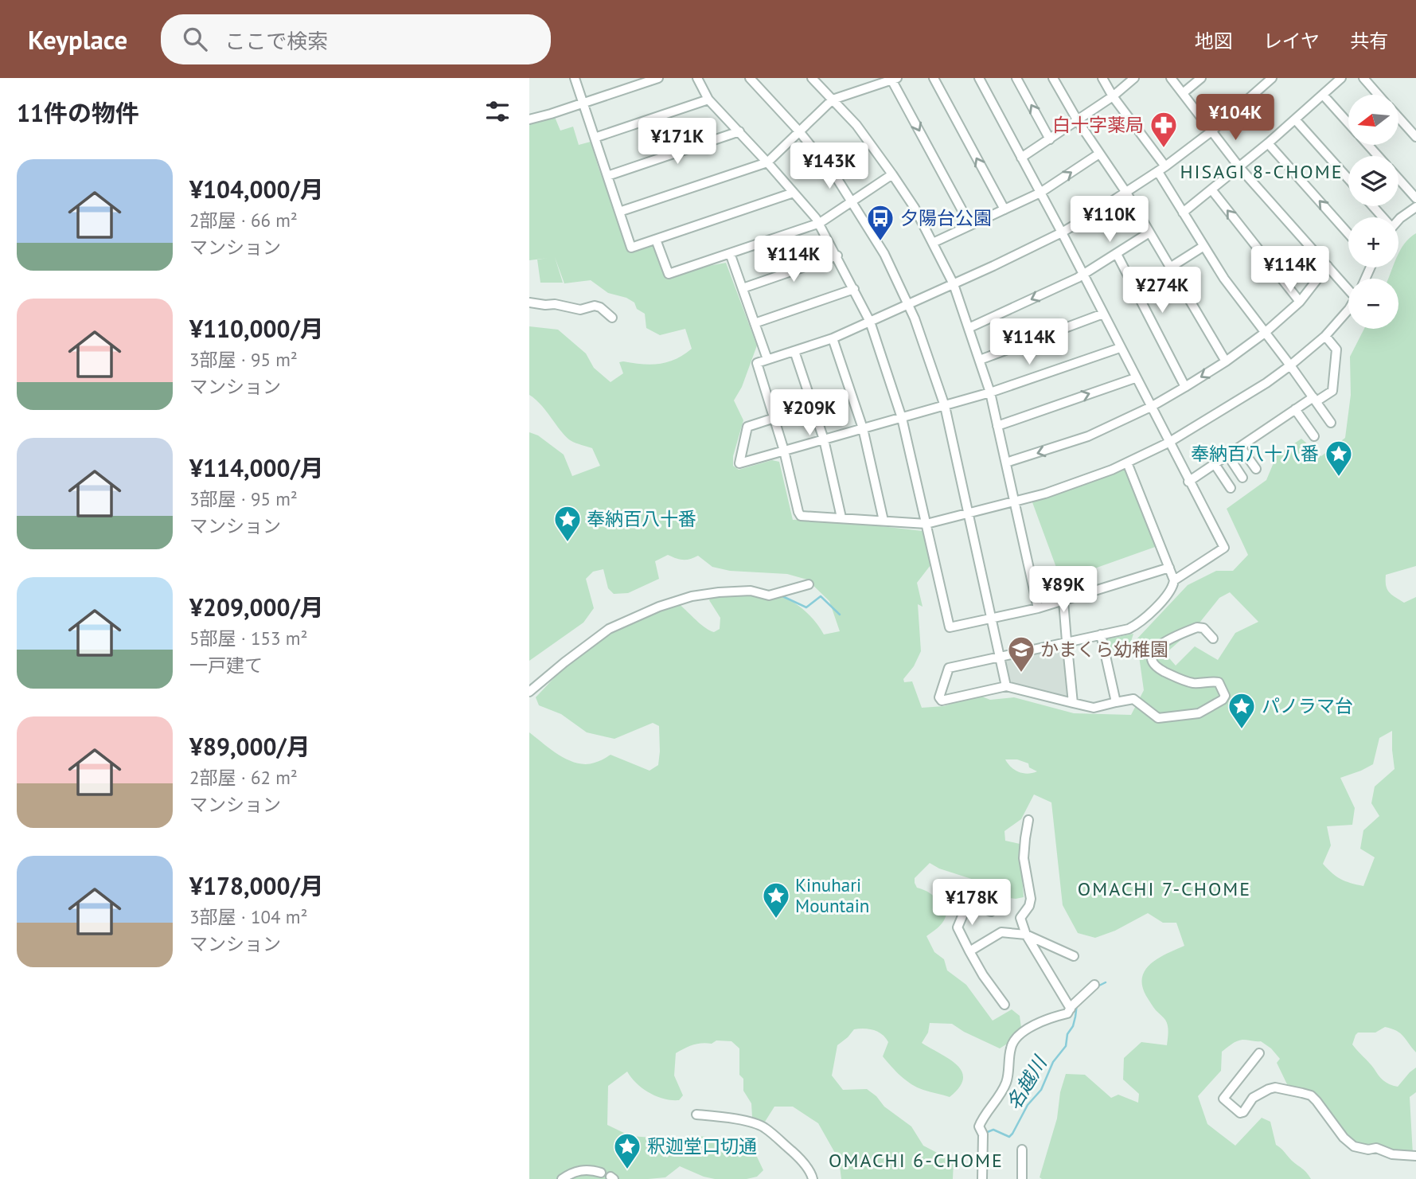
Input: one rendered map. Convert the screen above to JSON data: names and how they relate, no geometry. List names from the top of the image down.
{
  "districts": ["HISAGI 8-CHOME", "OMACHI 7-CHOME", "OMACHI 6-CHOME"],
  "water": ["名越川"],
  "places": {
    "pharmacy": ["白十字薬局"],
    "bus stop": ["夕陽台公園"],
    "place": [
      "奉納百八十八番",
      "奉納百八十番",
      "パノラマ台",
      "Kinuhari Mountain",
      "釈迦堂口切通"
    ],
    "school or university": ["かまくら幼稚園"]
  },
  "north": "left",
  "page": {
    "header": "Keyplace",
    "search": "ここで検索",
    "nav": ["地図", "レイヤ", "共有"],
    "heading": "11件の物件",
    "price": [
      "¥104K",
      "¥171K",
      "¥143K",
      "¥110K",
      "¥114K",
      "¥114K",
      "¥274K",
      "¥114K",
      "¥209K",
      "¥89K",
      "¥178K"
    ],
    "map_buttons": ["+", "−"],
    "list": [
      {
        "name": "¥104,000/月",
        "note": "2部屋 · 66 m² · マンション"
      },
      {
        "name": "¥110,000/月",
        "note": "3部屋 · 95 m² · マンション"
      },
      {
        "name": "¥114,000/月",
        "note": "3部屋 · 95 m² · マンション"
      },
      {
        "name": "¥209,000/月",
        "note": "5部屋 · 153 m² · 一戸建て"
      },
      {
        "name": "¥89,000/月",
        "note": "2部屋 · 62 m² · マンション"
      },
      {
        "name": "¥178,000/月",
        "note": "3部屋 · 104 m² · マンション"
      }
    ]
  }
}
